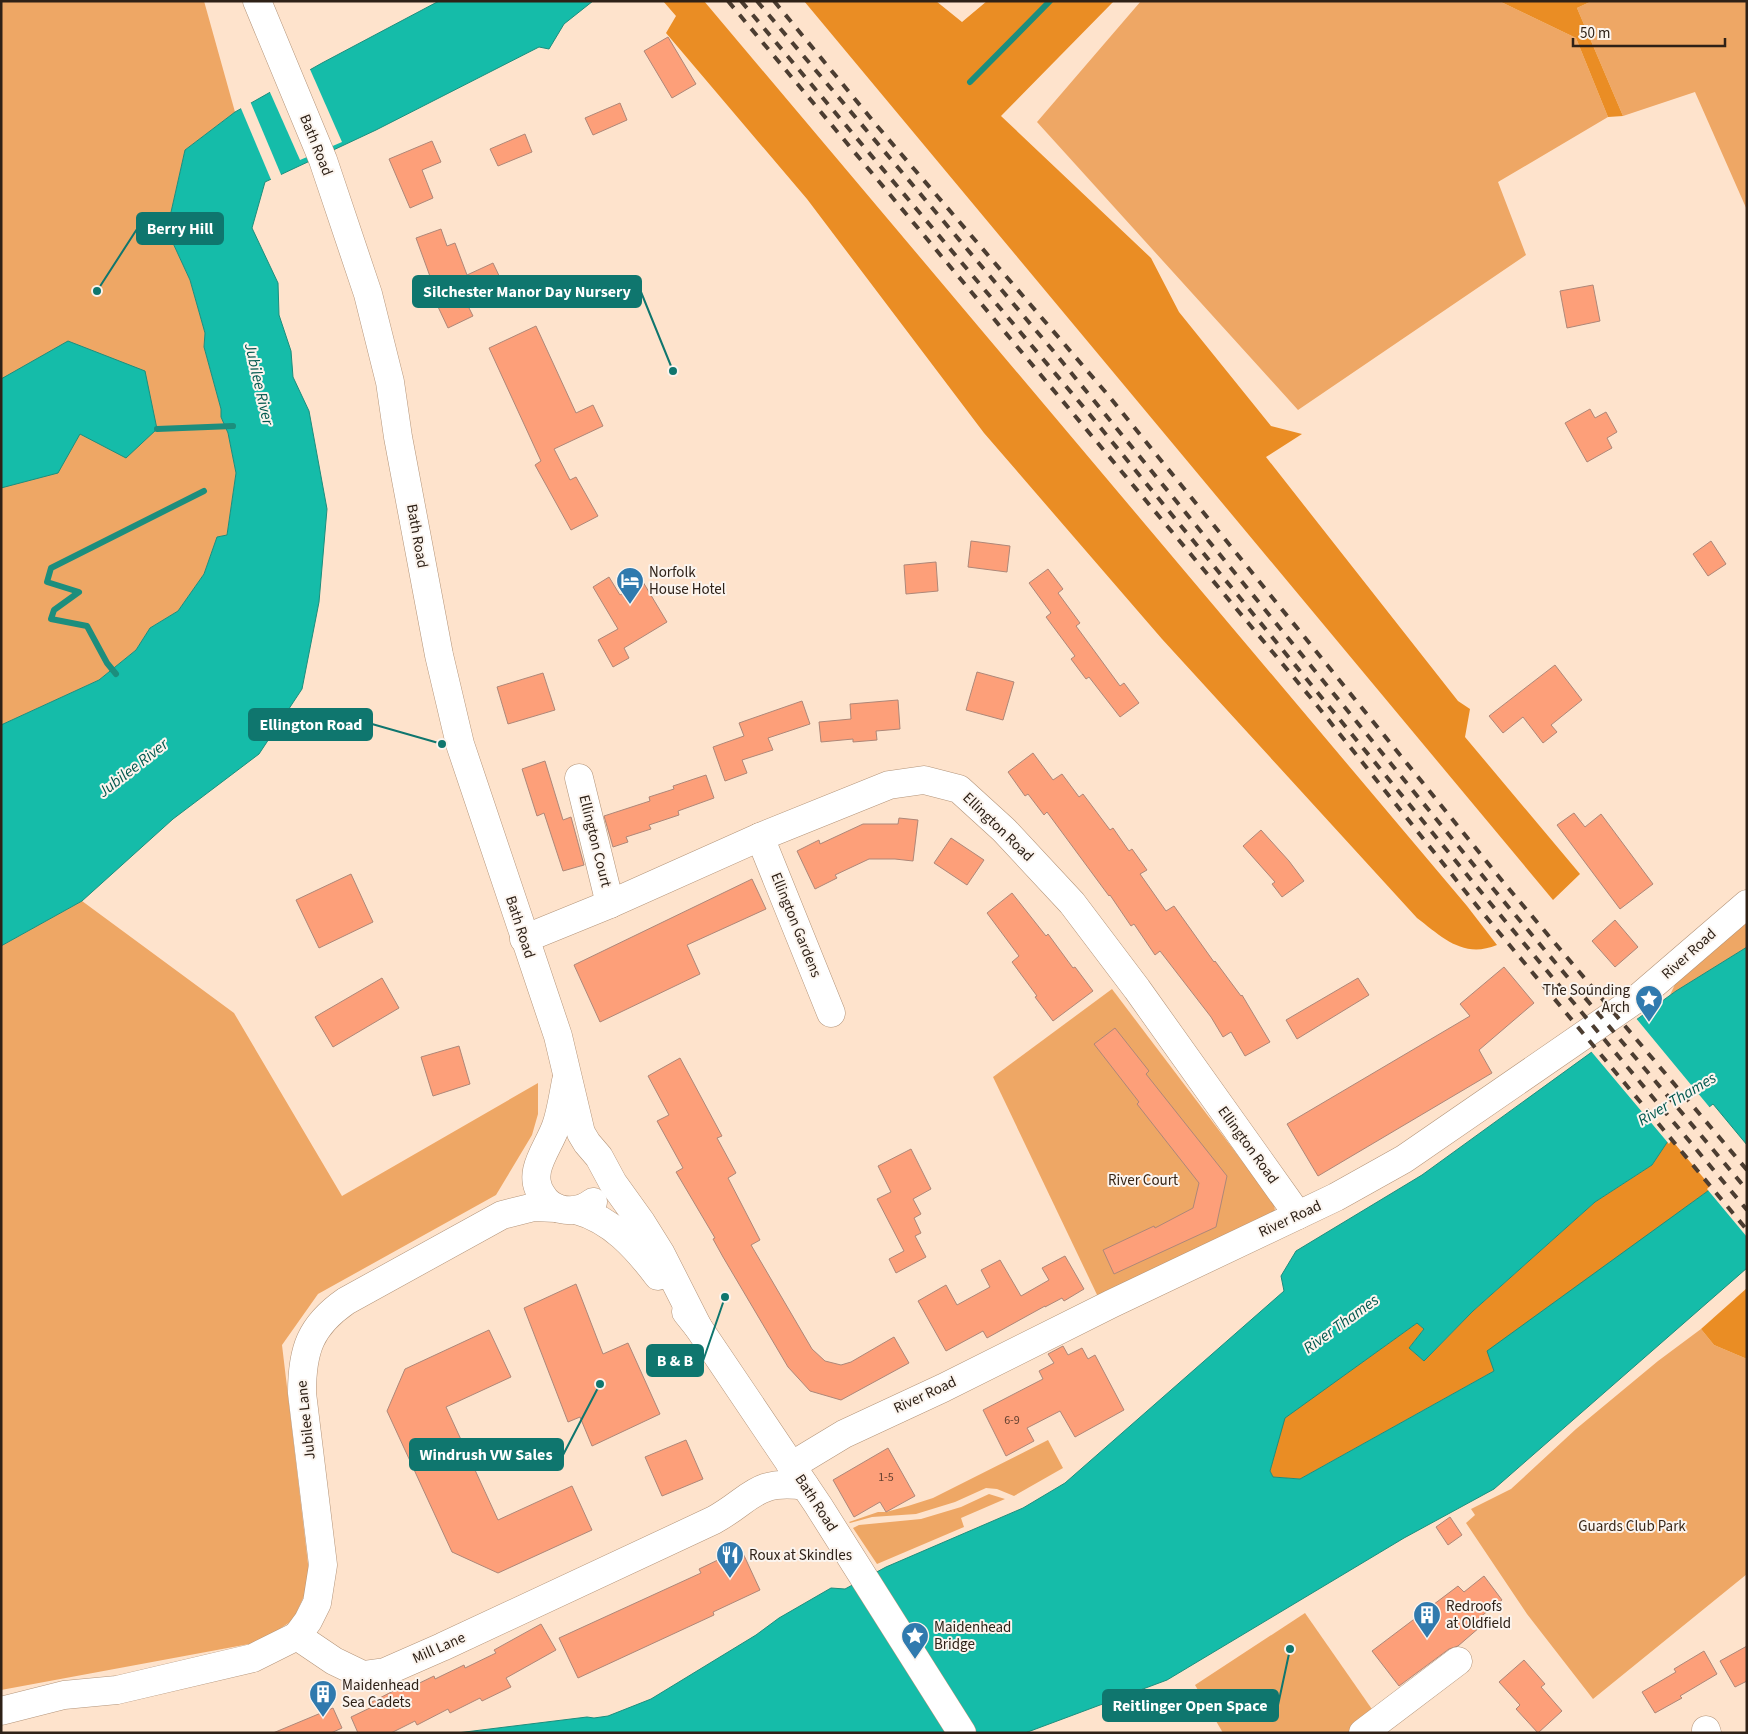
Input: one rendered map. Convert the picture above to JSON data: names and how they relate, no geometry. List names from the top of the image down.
{
  "streets": {
    "street": [
      "Bath Road",
      "Ellington Road",
      "Ellington Court",
      "Ellington Gardens",
      "River Road",
      "Jubilee Lane",
      "Mill Lane"
    ]
  },
  "crossings": [
    ["Bath Road", "Ellington Road"],
    ["Bath Road", "River Road"],
    ["Bath Road", "Jubilee Lane"],
    ["Bath Road", "Mill Lane"],
    ["Ellington Road", "Ellington Court"],
    ["Ellington Road", "Ellington Gardens"],
    ["Ellington Road", "River Road"],
    ["River Road", "Mill Lane"],
    ["Jubilee Lane", "Mill Lane"]
  ],
  "water": ["Jubilee River", "River Thames"],
  "parks": ["River Court", "Guards Club Park"],
  "places": {
    "other": [
      "Berry Hill",
      "Silchester Manor Day Nursery",
      "Ellington Road",
      "B & B",
      "Windrush VW Sales",
      "Reitlinger Open Space"
    ],
    "hotel": ["Norfolk House Hotel"],
    "place": ["The Sounding Arch", "Maidenhead Bridge"],
    "restaurant": ["Roux at Skindles"],
    "building": ["Redroofs at Oldfield", "Maidenhead Sea Cadets"]
  },
  "house_numbers": ["6-9", "1-5"],
  "scale_bar": "50 m"
}
